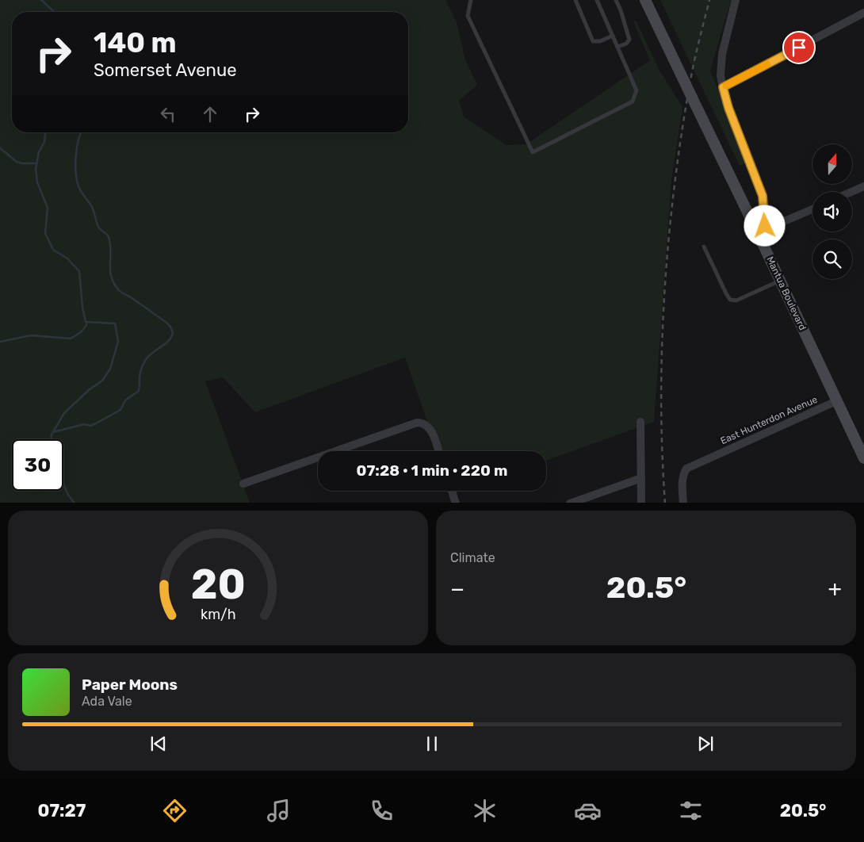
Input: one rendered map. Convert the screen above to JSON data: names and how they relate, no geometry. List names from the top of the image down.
{
  "streets": {
    "main road": ["Mantua Boulevard"],
    "street": ["East Hunterdon Avenue"]
  },
  "crossings": [
    ["Mantua Boulevard", "East Hunterdon Avenue"]
  ],
  "north": "top",
  "page": {
    "turn": ["140 m", "Somerset Avenue"],
    "limit": "30",
    "trip": "07:28 · 1 min · 220 m",
    "tile": "Climate",
    "heat": ["−", "20.5°", "+"],
    "song": ["Paper Moons", "Ada Vale"],
    "tabs": ["07:27", "20.5°"],
    "gauge": ["20", "km/h"]
  }
}
